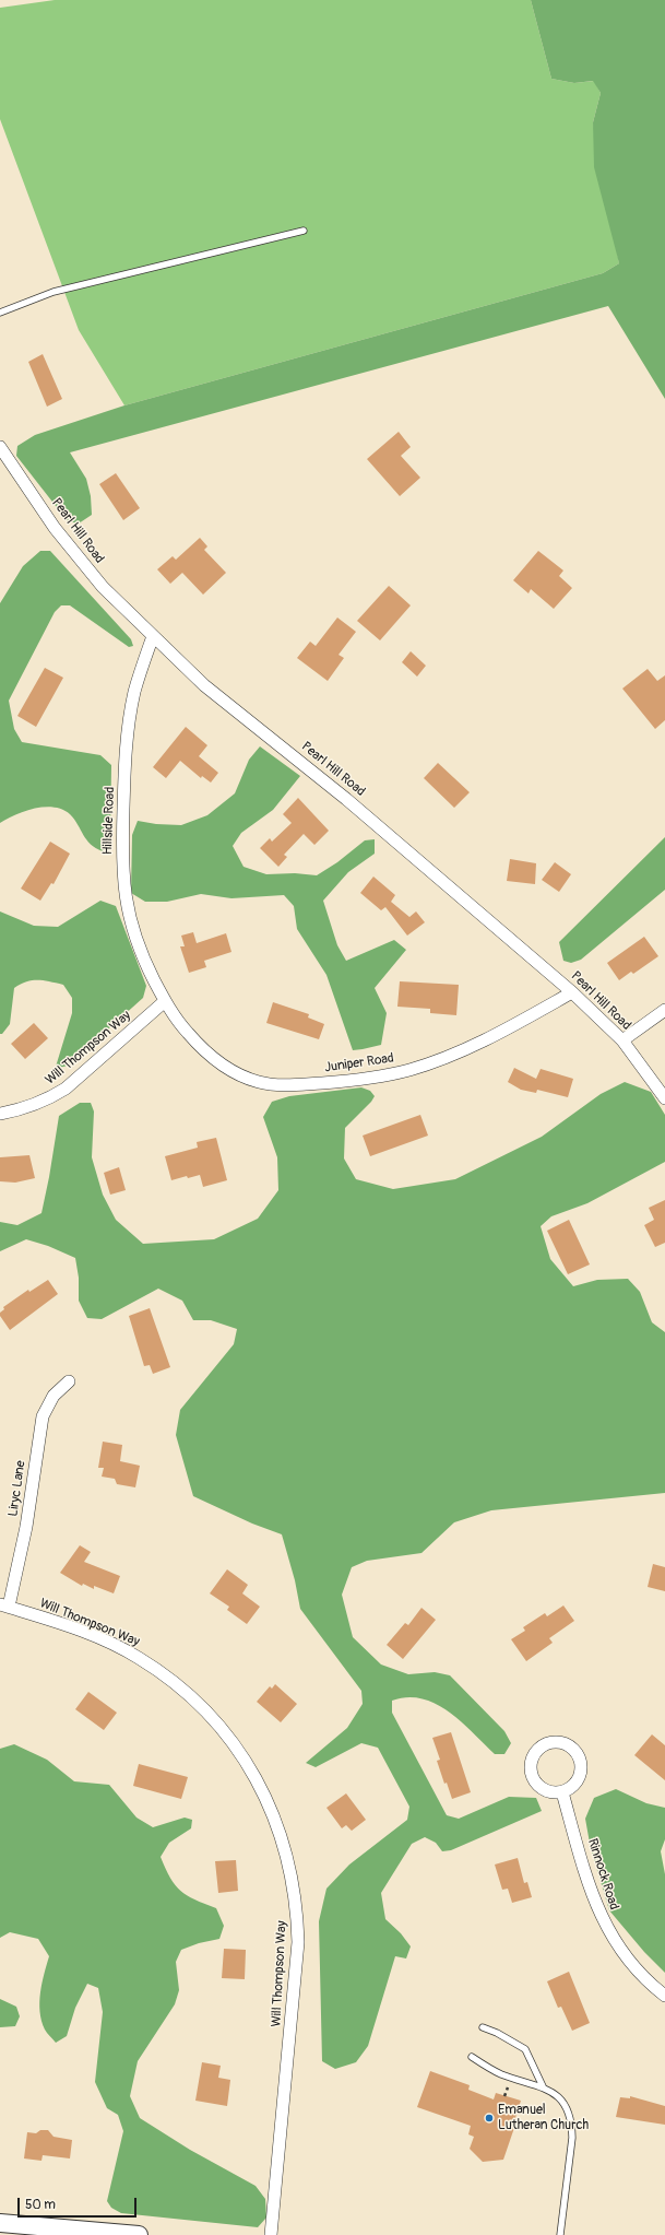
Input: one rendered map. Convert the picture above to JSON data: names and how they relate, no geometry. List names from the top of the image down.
{
  "streets": {
    "street": [
      "Pearl Hill Road",
      "Hillside Road",
      "Will Thompson Way",
      "Juniper Road",
      "Liryc Lane",
      "Rinnock Road"
    ]
  },
  "crossings": [
    ["Pearl Hill Road", "Hillside Road"],
    ["Pearl Hill Road", "Juniper Road"],
    ["Hillside Road", "Will Thompson Way"],
    ["Hillside Road", "Juniper Road"],
    ["Will Thompson Way", "Juniper Road"],
    ["Will Thompson Way", "Liryc Lane"]
  ],
  "places": ["Emanuel Lutheran Church"],
  "scale_bar": "50 m"
}
